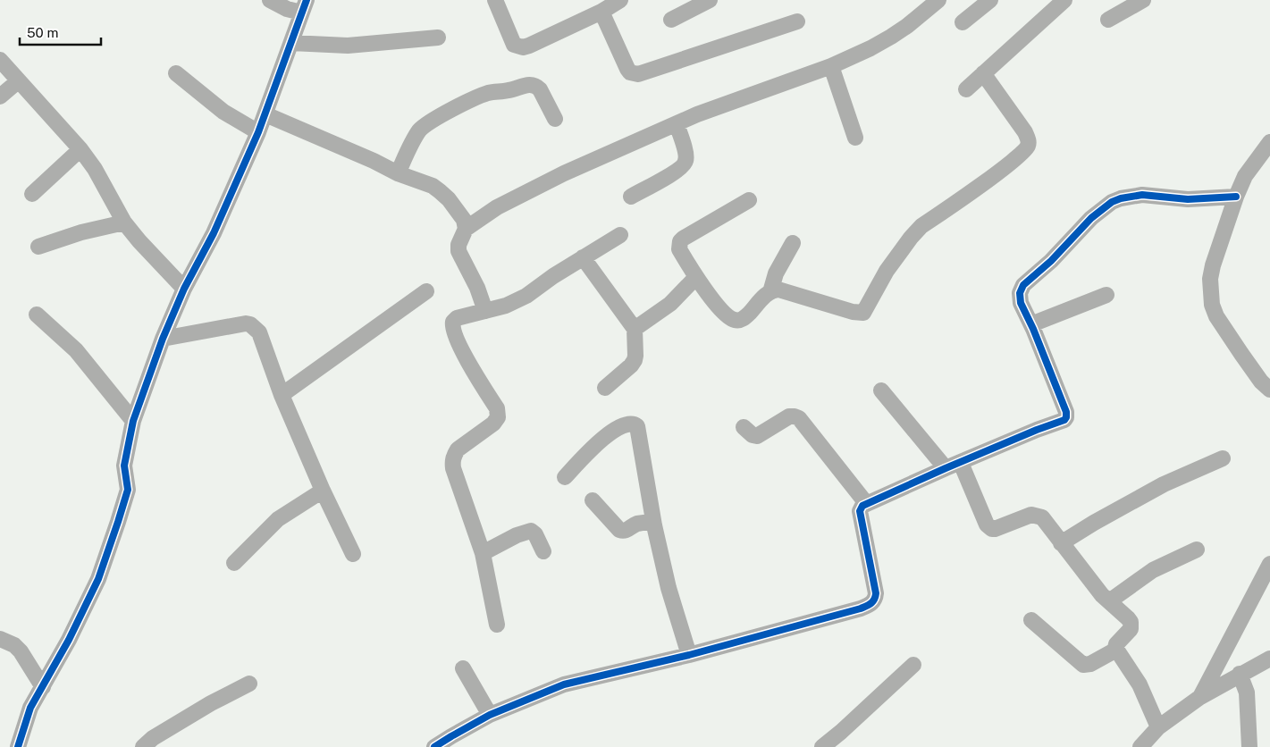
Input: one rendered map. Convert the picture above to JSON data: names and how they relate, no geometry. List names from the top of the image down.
{
  "scale_bar": "50 m"
}
